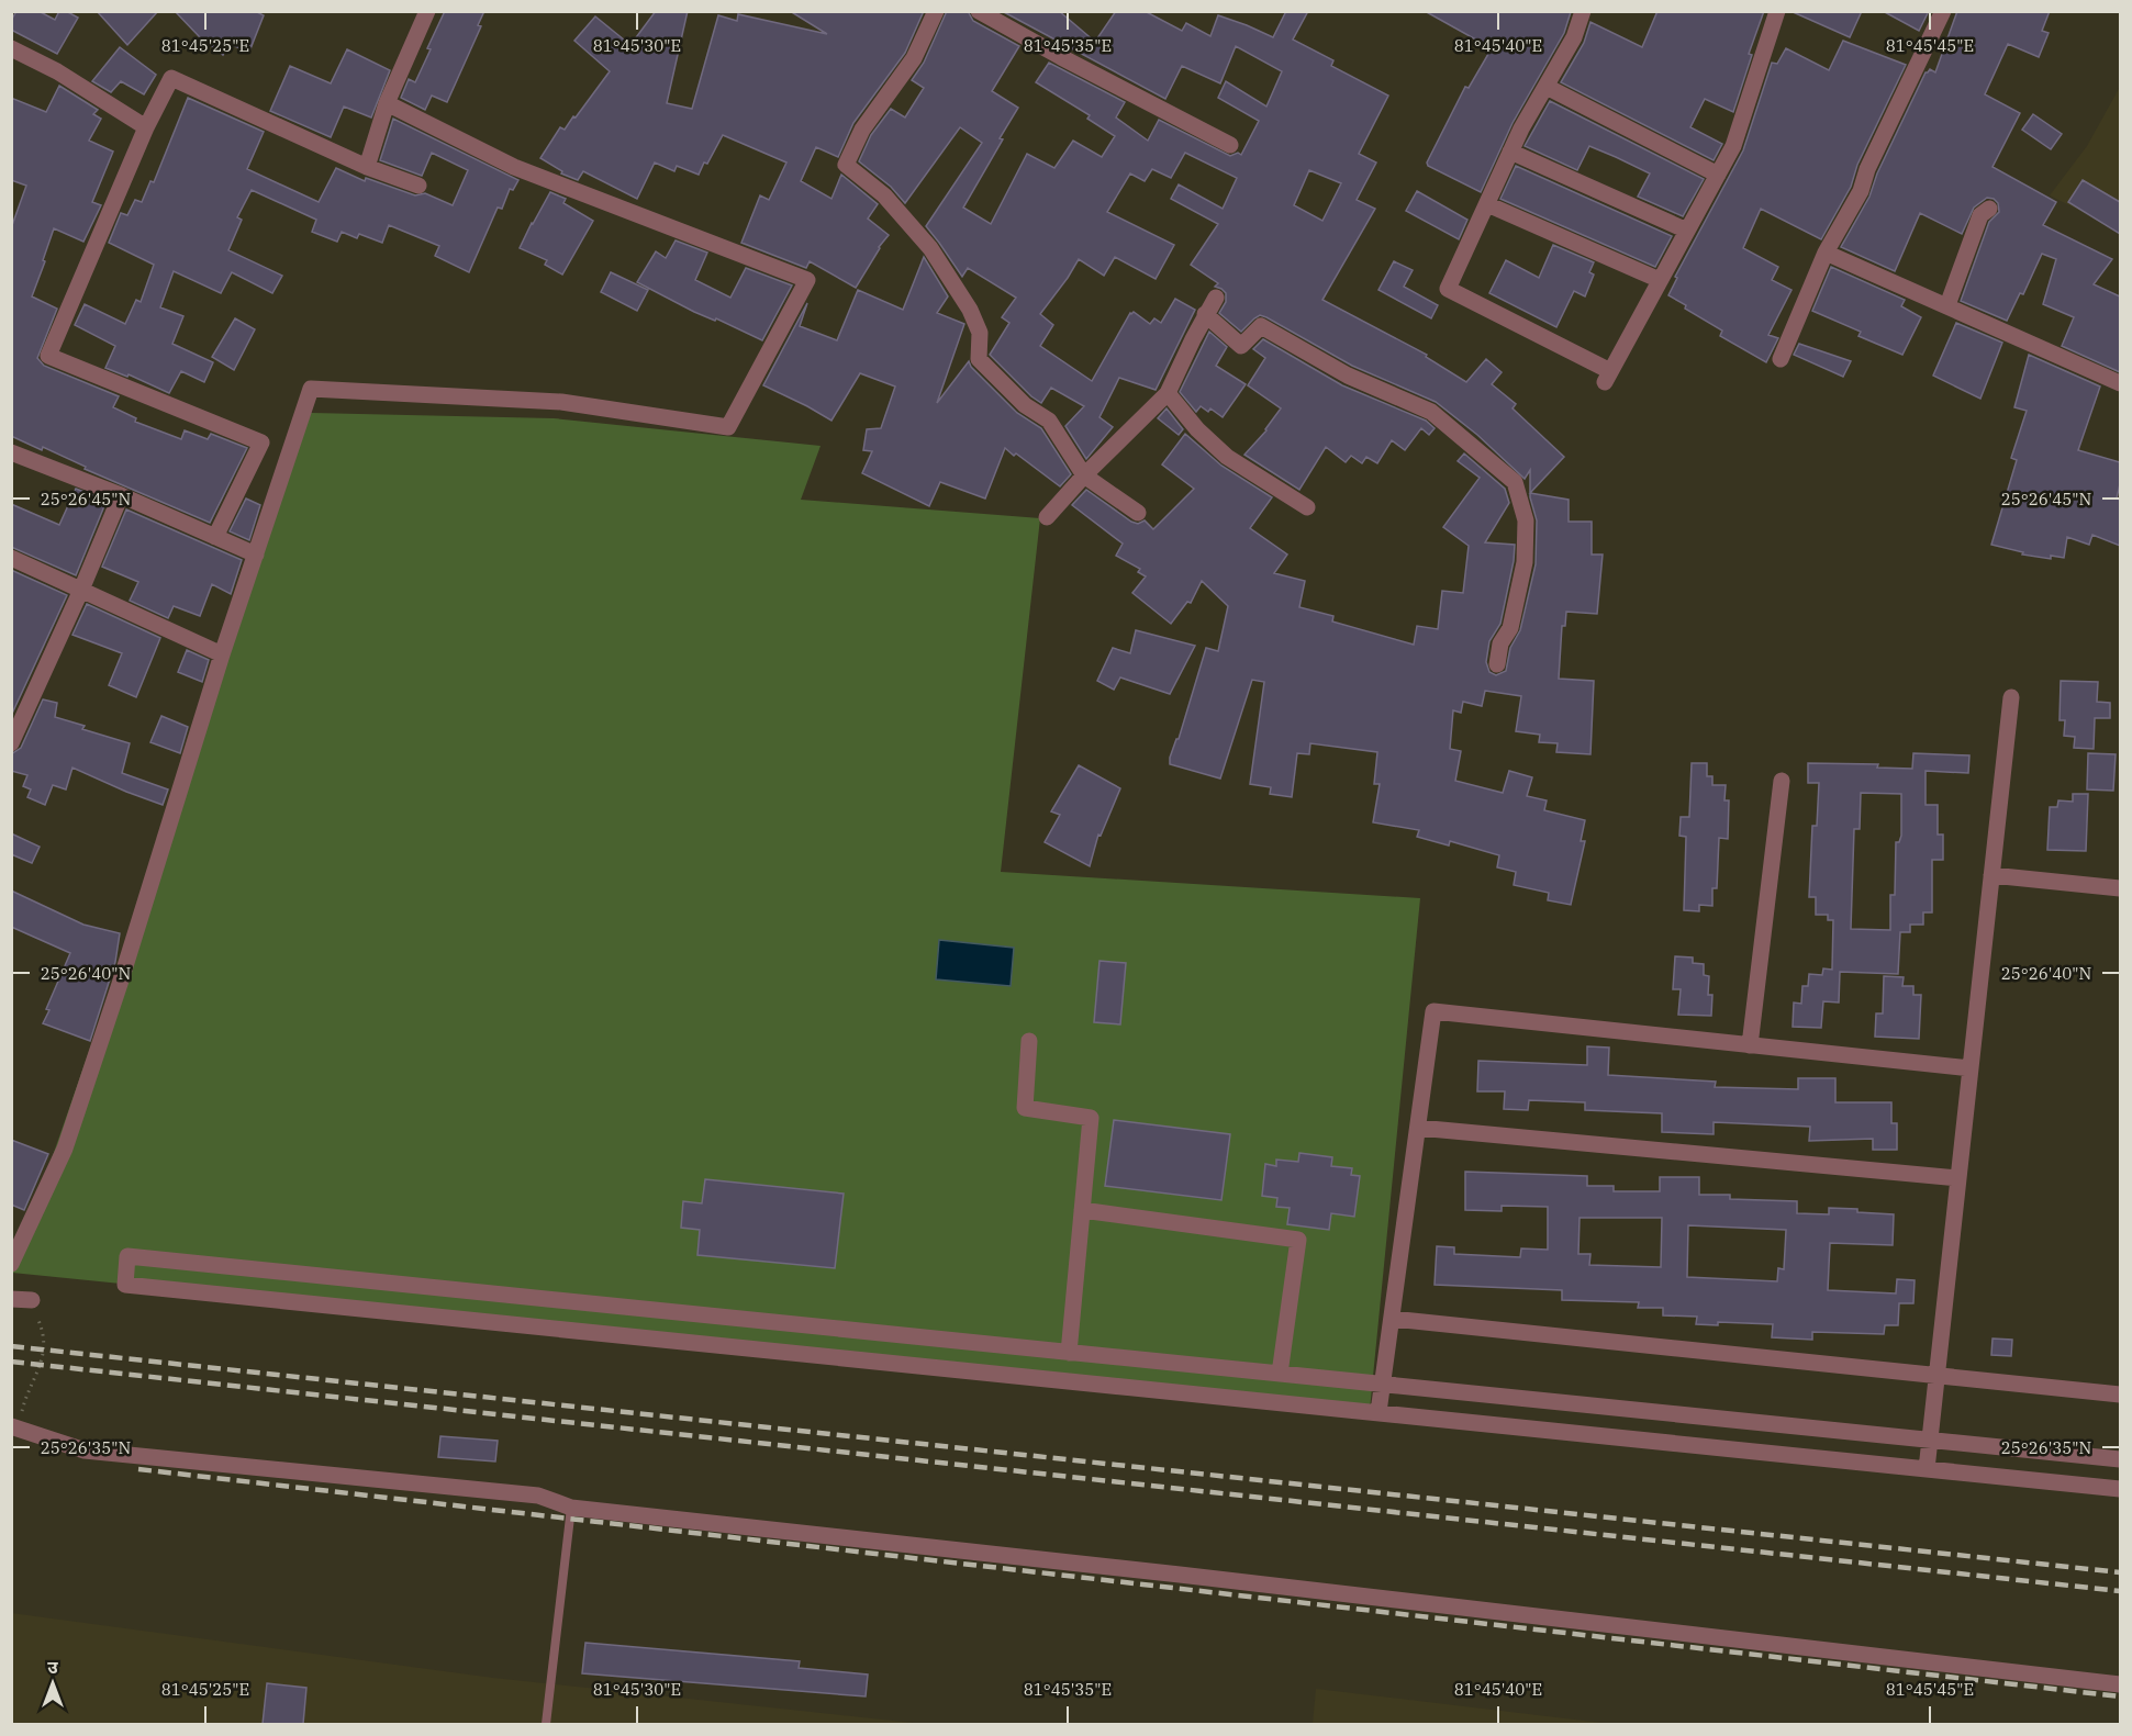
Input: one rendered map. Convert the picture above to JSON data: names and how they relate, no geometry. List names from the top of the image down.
{
  "north": "top",
  "coordinates": [
    "81°45'25\"E",
    "81°45'30\"E",
    "81°45'35\"E",
    "81°45'40\"E",
    "81°45'45\"E",
    "25°26'45\"N",
    "25°26'40\"N",
    "25°26'35\"N"
  ]
}
